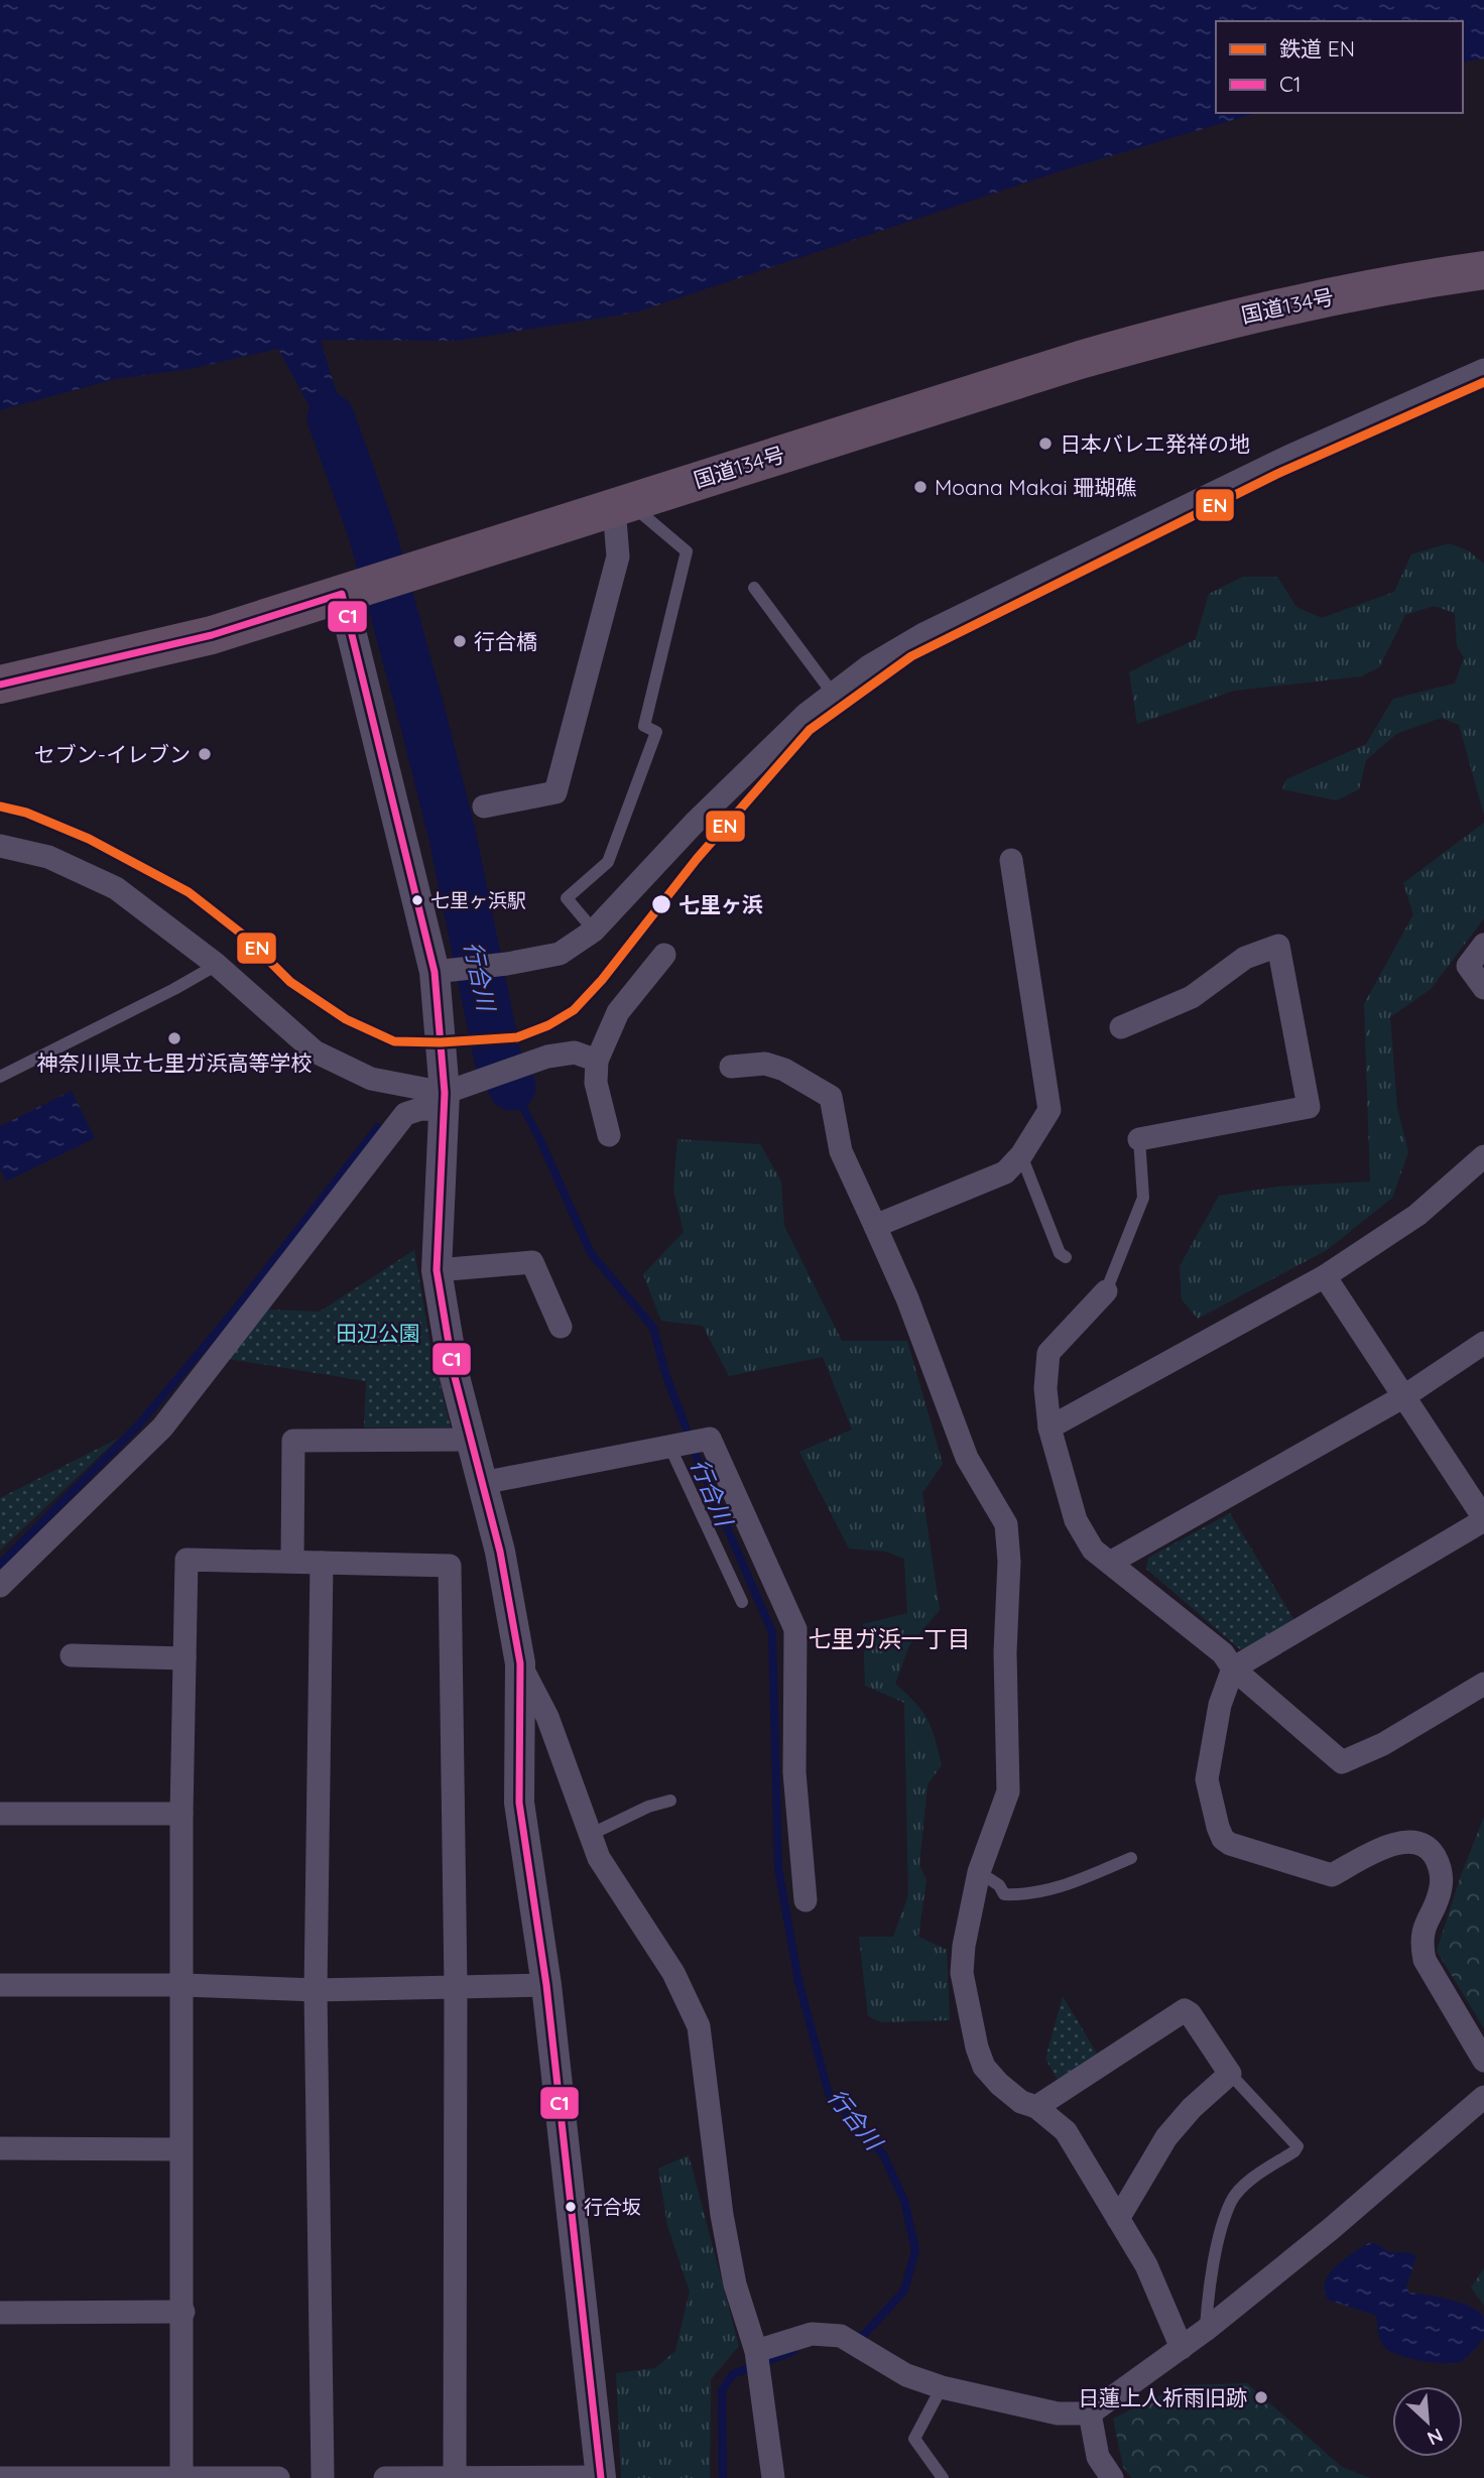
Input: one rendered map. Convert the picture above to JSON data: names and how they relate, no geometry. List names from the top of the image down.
{
  "streets": {
    "highway": ["国道134号"]
  },
  "districts": ["七里ガ浜一丁目"],
  "water": ["行合川"],
  "parks": ["田辺公園"],
  "places": [
    "日本バレエ発祥の地",
    "Moana Makai 珊瑚礁",
    "行合橋",
    "セブン-イレブン",
    "七里ヶ浜駅",
    "七里ヶ浜",
    "神奈川県立七里ガ浜高等学校",
    "行合坂",
    "日蓮上人祈雨旧跡"
  ],
  "lines": ["rail line EN", "transit line C1"],
  "legend": ["鉄道 EN", "C1"],
  "north": "bottom right"
}
